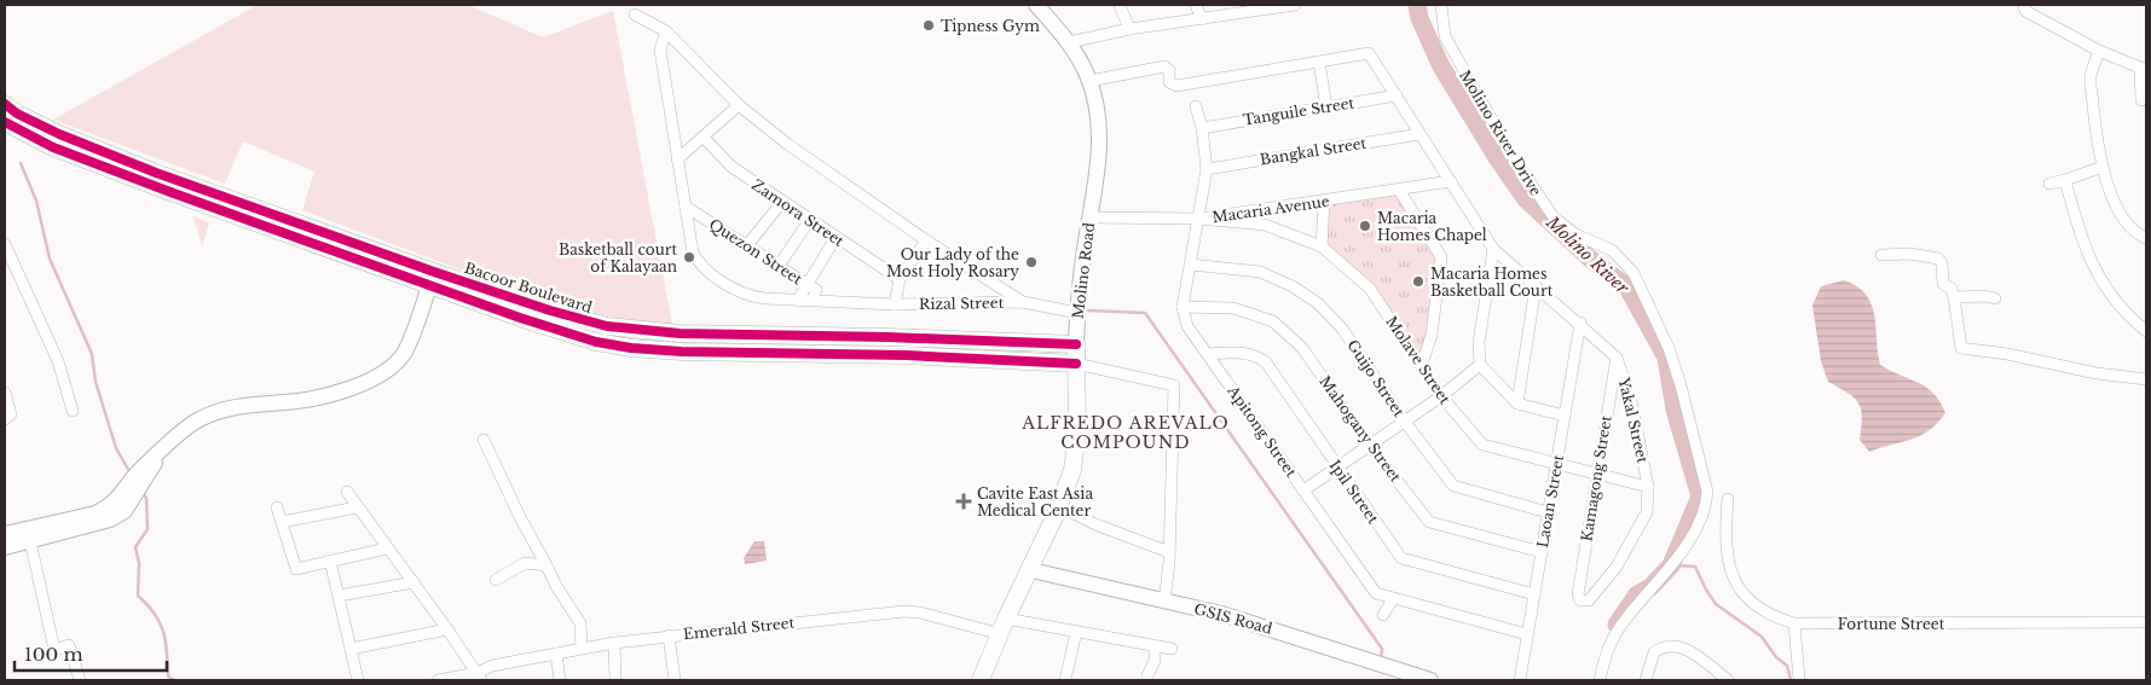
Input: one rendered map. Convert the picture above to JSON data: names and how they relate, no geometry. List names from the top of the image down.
{
  "streets": {
    "main road": ["Molino Road", "Bacoor Boulevard", "GSIS Road"],
    "street": [
      "Tanguile Street",
      "Molino River Drive",
      "Bangkal Street",
      "Macaria Avenue",
      "Zamora Street",
      "Quezon Street",
      "Rizal Street",
      "Molave Street",
      "Guijo Street",
      "Yakal Street",
      "Mahogany Street",
      "Apitong Street",
      "Kamagong Street",
      "Ipil Street",
      "Laoan Street",
      "Fortune Street",
      "Emerald Street"
    ]
  },
  "crossings": [
    ["Tanguile Street", "Yakal Street"],
    ["Bangkal Street", "Yakal Street"],
    ["Macaria Avenue", "Molino Road"],
    ["Macaria Avenue", "Molave Street"],
    ["Macaria Avenue", "Yakal Street"],
    ["Quezon Street", "Rizal Street"],
    ["Molino Road", "Bacoor Boulevard"],
    ["Molino Road", "GSIS Road"],
    ["Molino Road", "Emerald Street"],
    ["Molave Street", "Yakal Street"],
    ["Molave Street", "Kamagong Street"],
    ["Molave Street", "Laoan Street"],
    ["Guijo Street", "Laoan Street"],
    ["Yakal Street", "Kamagong Street"],
    ["Yakal Street", "Laoan Street"],
    ["Mahogany Street", "Apitong Street"],
    ["Mahogany Street", "Laoan Street"],
    ["Apitong Street", "Ipil Street"],
    ["Apitong Street", "Laoan Street"],
    ["Ipil Street", "Laoan Street"]
  ],
  "districts": ["ALFREDO AREVALO COMPOUND"],
  "water": ["Molino River"],
  "places": {
    "other": [
      "Tipness Gym",
      "Macaria Homes Chapel",
      "Basketball court of Kalayaan",
      "Our Lady of the Most Holy Rosary",
      "Macaria Homes Basketball Court"
    ],
    "health": ["Cavite East Asia Medical Center"]
  },
  "scale_bar": "100 m"
}
